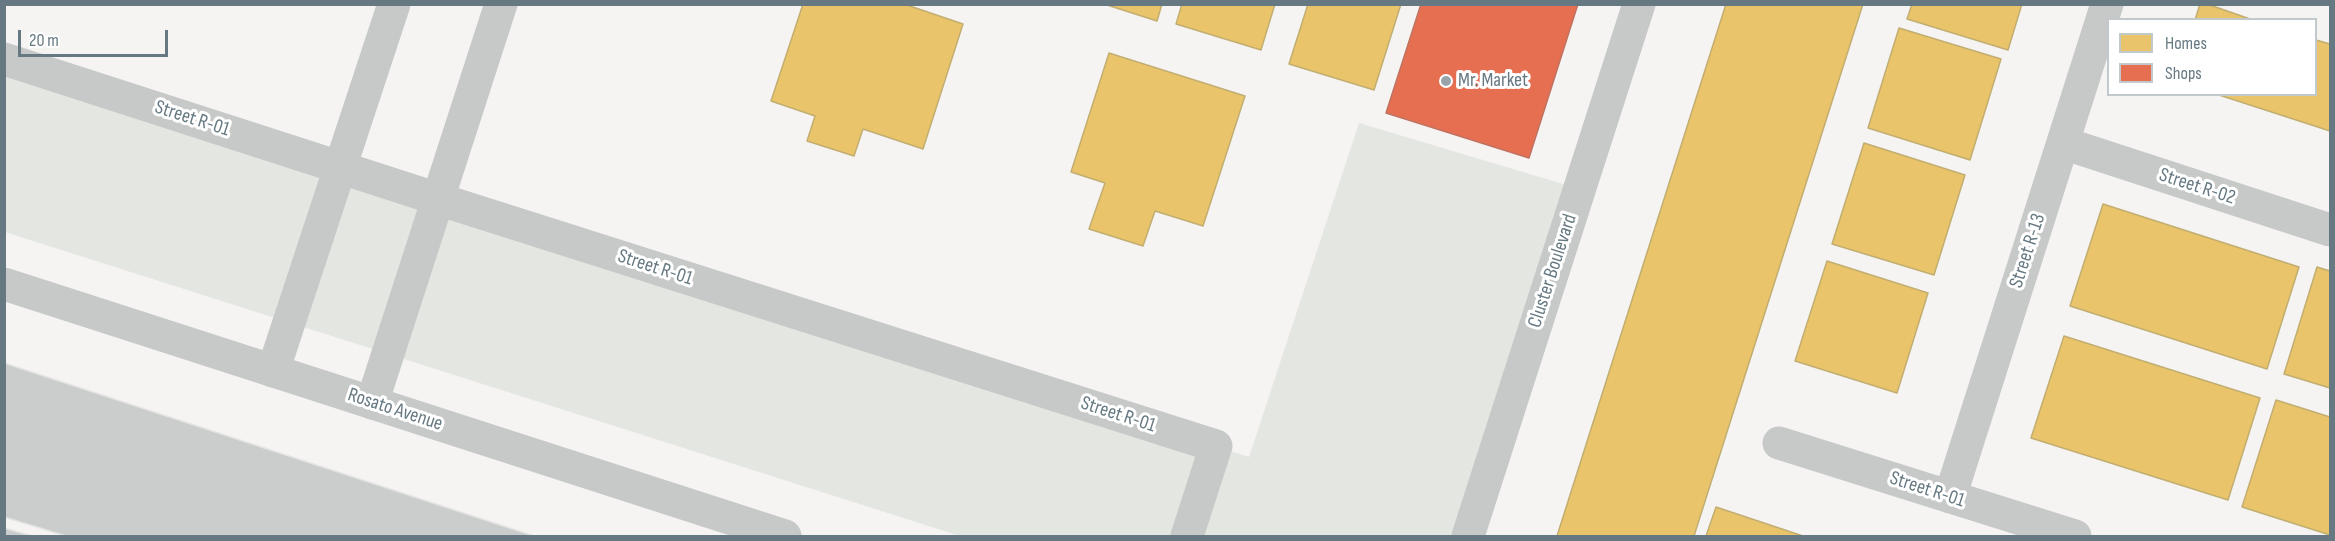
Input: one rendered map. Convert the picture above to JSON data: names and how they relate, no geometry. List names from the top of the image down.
{
  "streets": {
    "street": [
      "Street R-01",
      "Street R-02",
      "Street R-13",
      "Cluster Boulevard",
      "Rosato Avenue"
    ]
  },
  "crossings": [
    ["Street R-01", "Street R-13"],
    ["Street R-02", "Street R-13"]
  ],
  "places": ["Mr. Market"],
  "legend": ["Homes", "Shops"],
  "scale_bar": "20 m"
}
